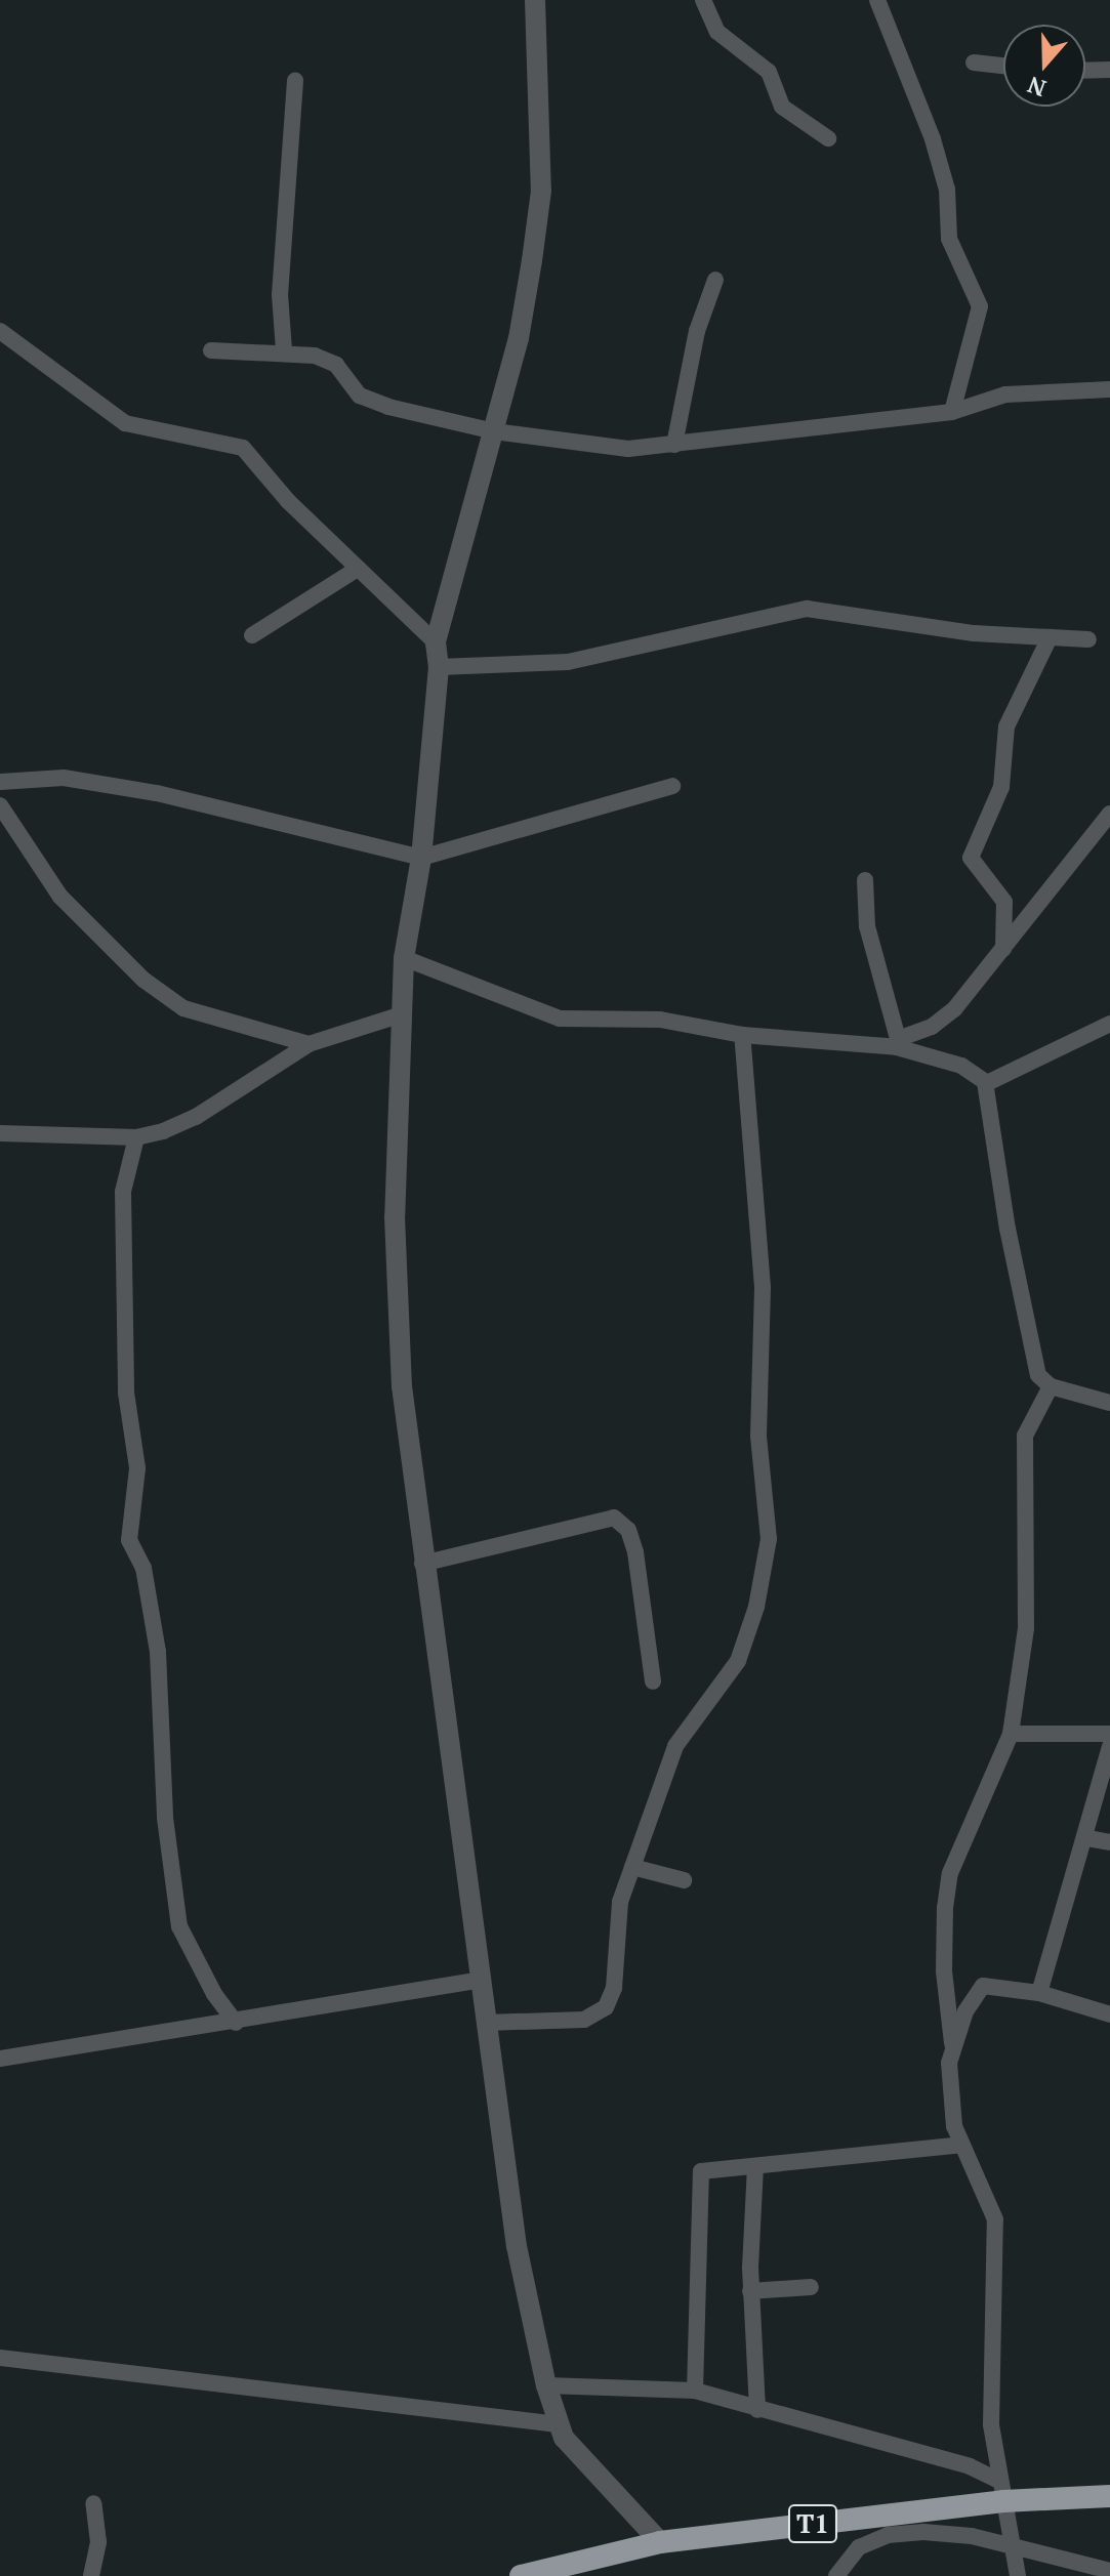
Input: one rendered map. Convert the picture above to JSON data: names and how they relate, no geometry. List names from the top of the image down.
{
  "streets": {
    "highway": ["T1"]
  },
  "north": "bottom"
}
